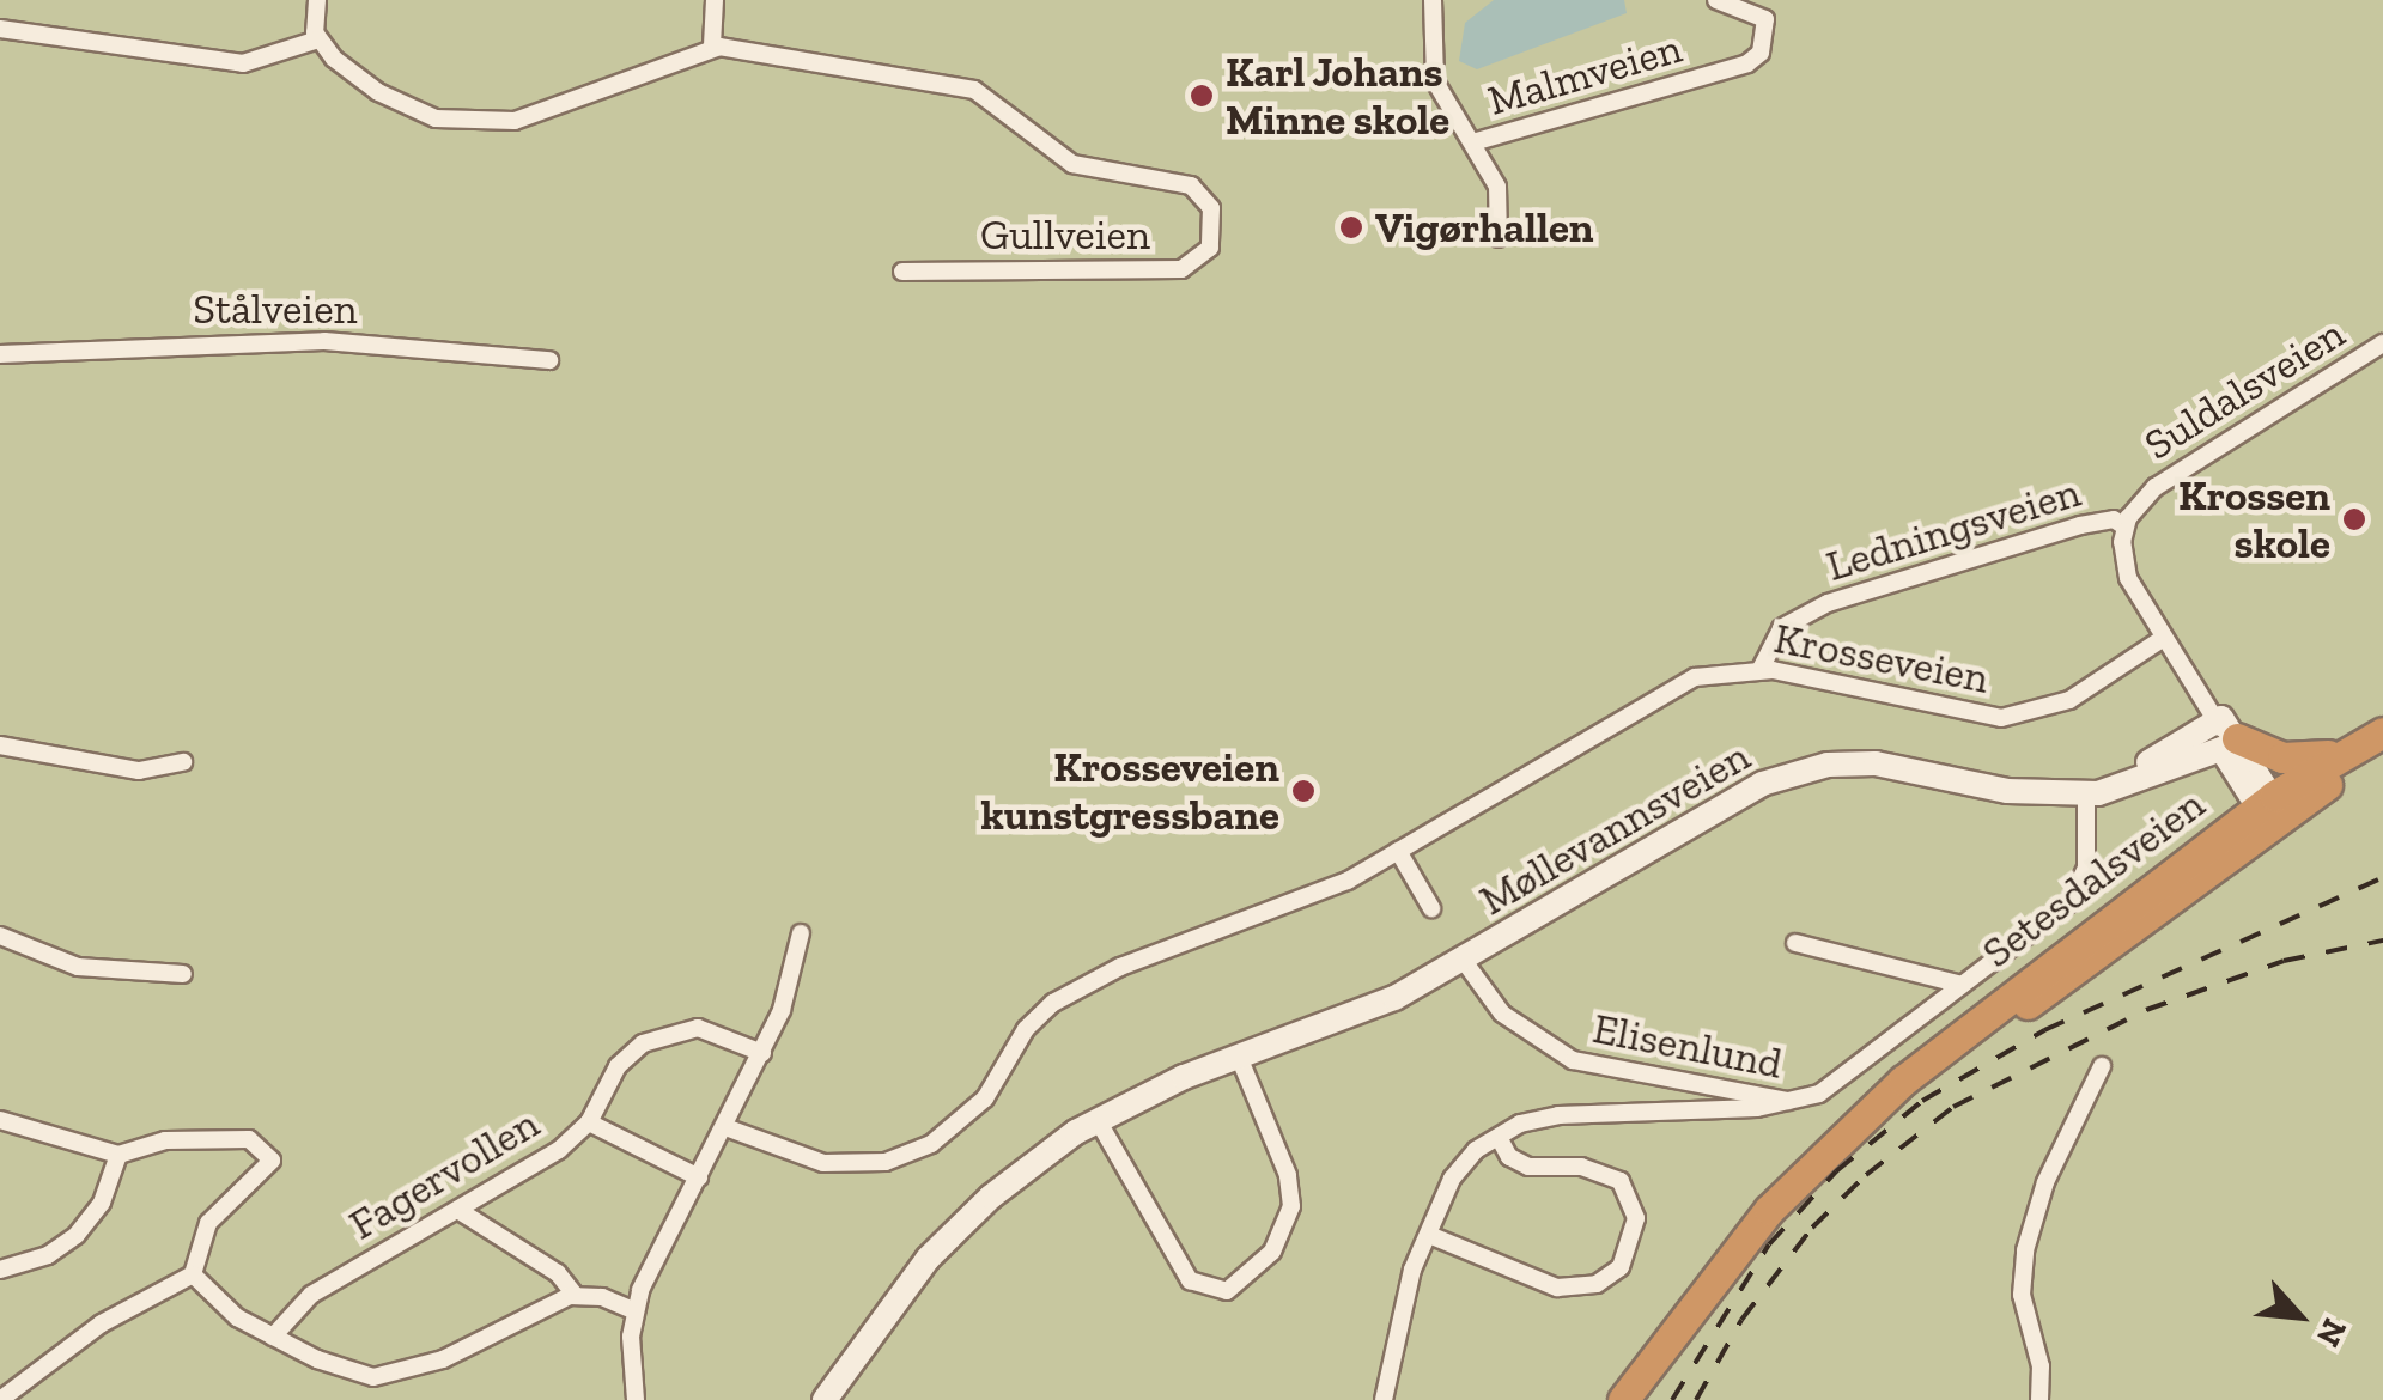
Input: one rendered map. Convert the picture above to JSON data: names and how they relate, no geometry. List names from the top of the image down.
{
  "streets": {
    "highway": ["Setesdalsveien"],
    "main road": ["Møllevannsveien"],
    "street": [
      "Malmveien",
      "Gullveien",
      "Stålveien",
      "Suldalsveien",
      "Ledningsveien",
      "Krosseveien",
      "Elisenlund",
      "Fagervollen"
    ]
  },
  "crossings": [
    ["Suldalsveien", "Ledningsveien"],
    ["Ledningsveien", "Krosseveien"],
    ["Møllevannsveien", "Elisenlund"]
  ],
  "places": [
    "Karl Johans Minne skole",
    "Vigørhallen",
    "Krossen skole",
    "Krosseveien kunstgressbane"
  ],
  "north": "bottom right"
}
